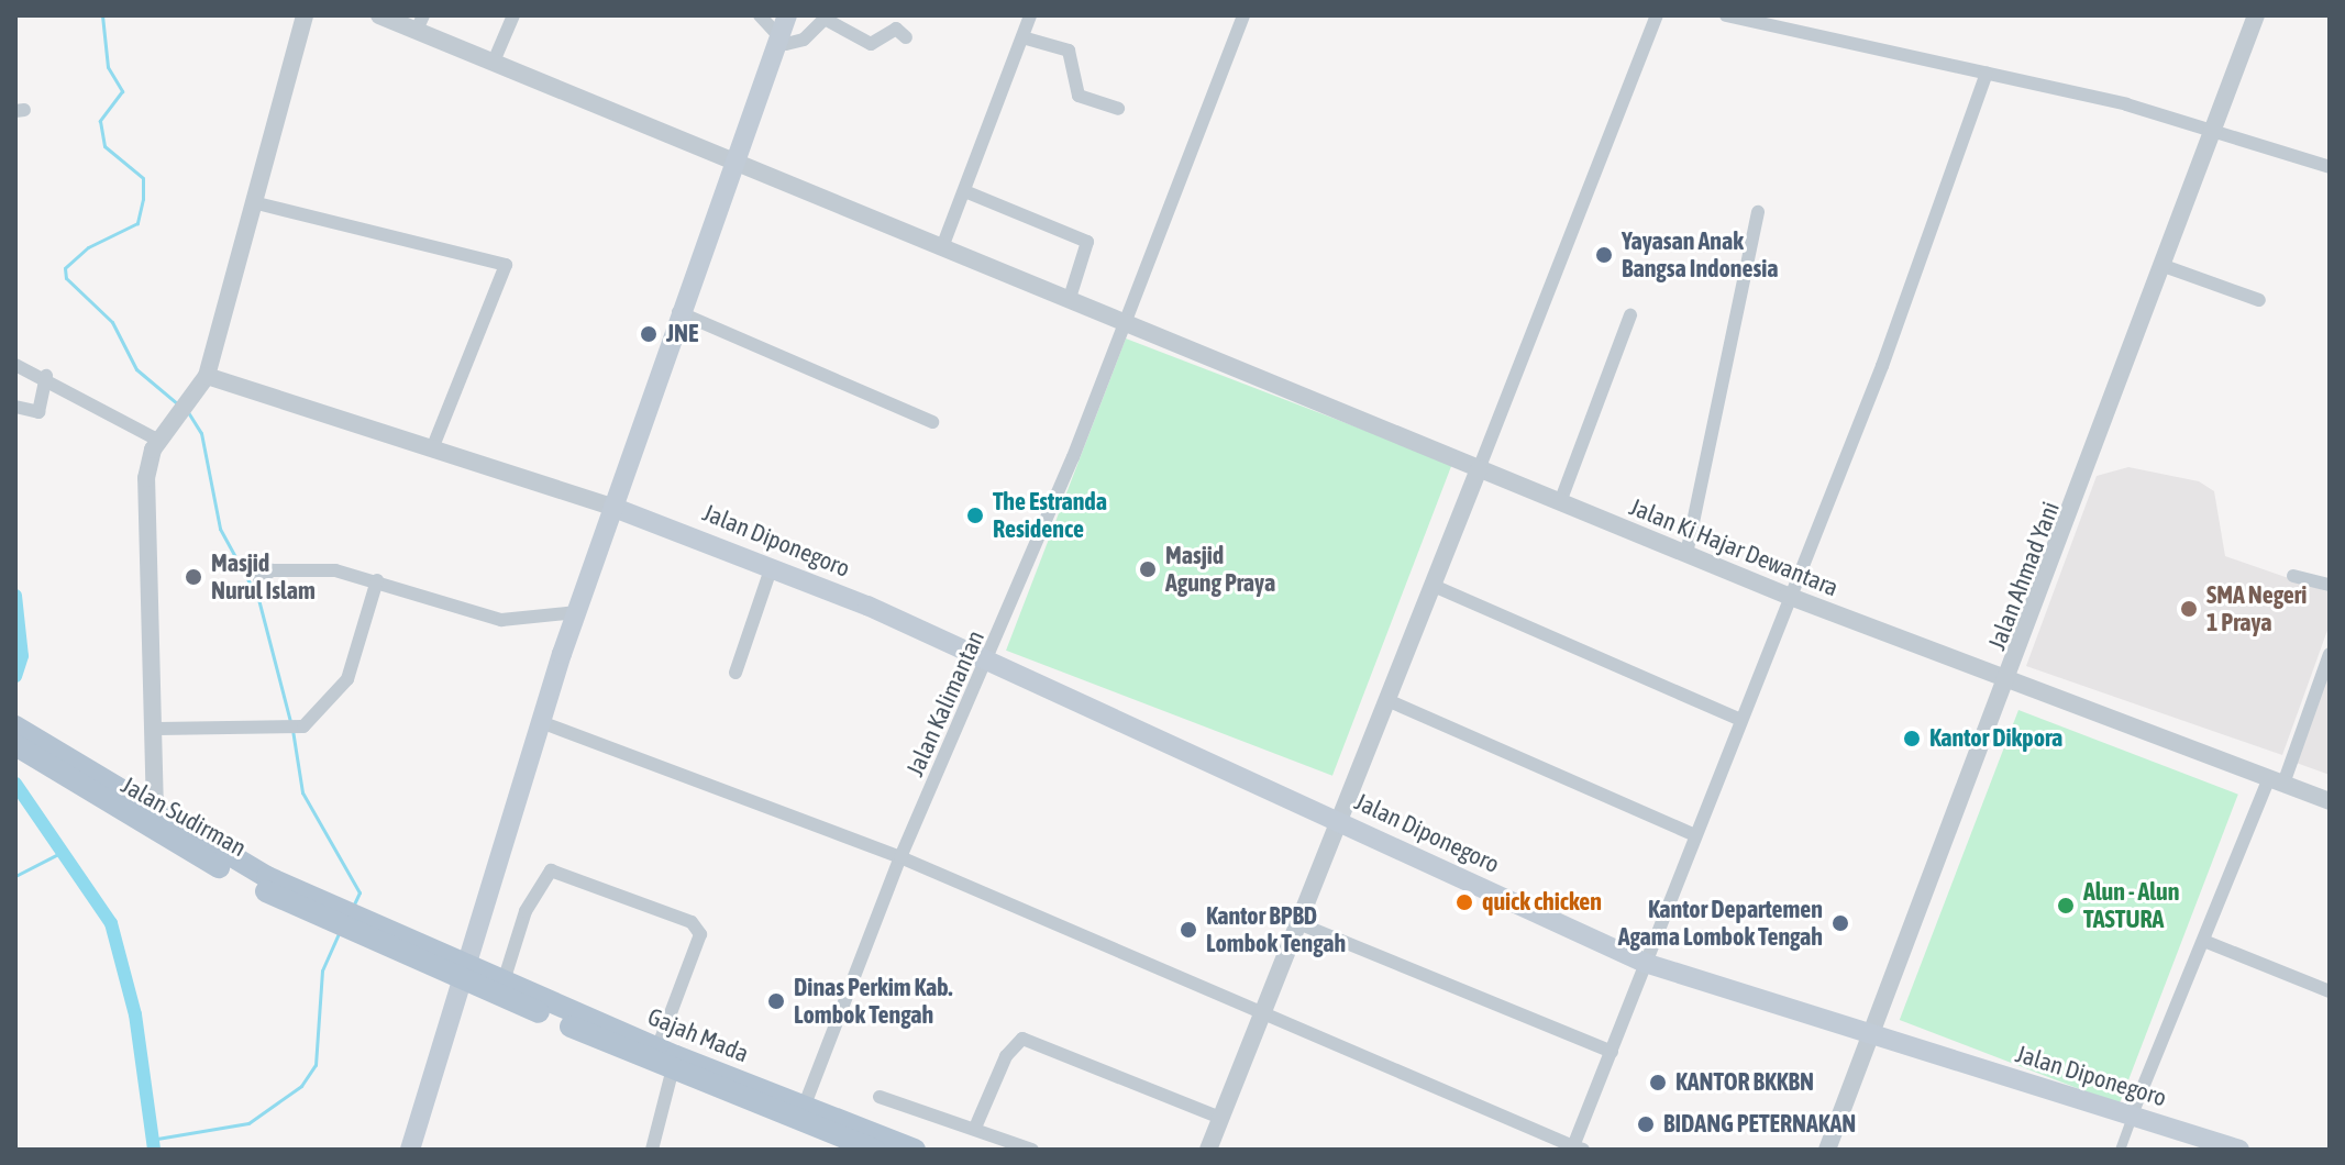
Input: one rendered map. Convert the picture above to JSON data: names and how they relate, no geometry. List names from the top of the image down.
{
  "streets": {
    "main road": ["Jalan Diponegoro", "Jalan Sudirman", "Gajah Mada"],
    "street": ["Jalan Ki Hajar Dewantara", "Jalan Ahmad Yani", "Jalan Kalimantan"]
  },
  "crossings": [
    ["Jalan Diponegoro", "Jalan Ahmad Yani"],
    ["Jalan Diponegoro", "Jalan Kalimantan"],
    ["Jalan Ki Hajar Dewantara", "Jalan Ahmad Yani"],
    ["Jalan Ki Hajar Dewantara", "Jalan Kalimantan"],
    ["Jalan Kalimantan", "Gajah Mada"]
  ],
  "places": [
    "Yayasan Anak Bangsa Indonesia",
    "JNE",
    "The Estranda Residence",
    "Masjid Agung Praya",
    "Masjid Nurul Islam",
    "SMA Negeri 1 Praya",
    "Kantor Dikpora",
    "quick chicken",
    "Alun - Alun TASTURA",
    "Kantor Departemen Agama Lombok Tengah",
    "Kantor BPBD Lombok Tengah",
    "Dinas Perkim Kab. Lombok Tengah",
    "KANTOR BKKBN",
    "BIDANG PETERNAKAN"
  ]
}
